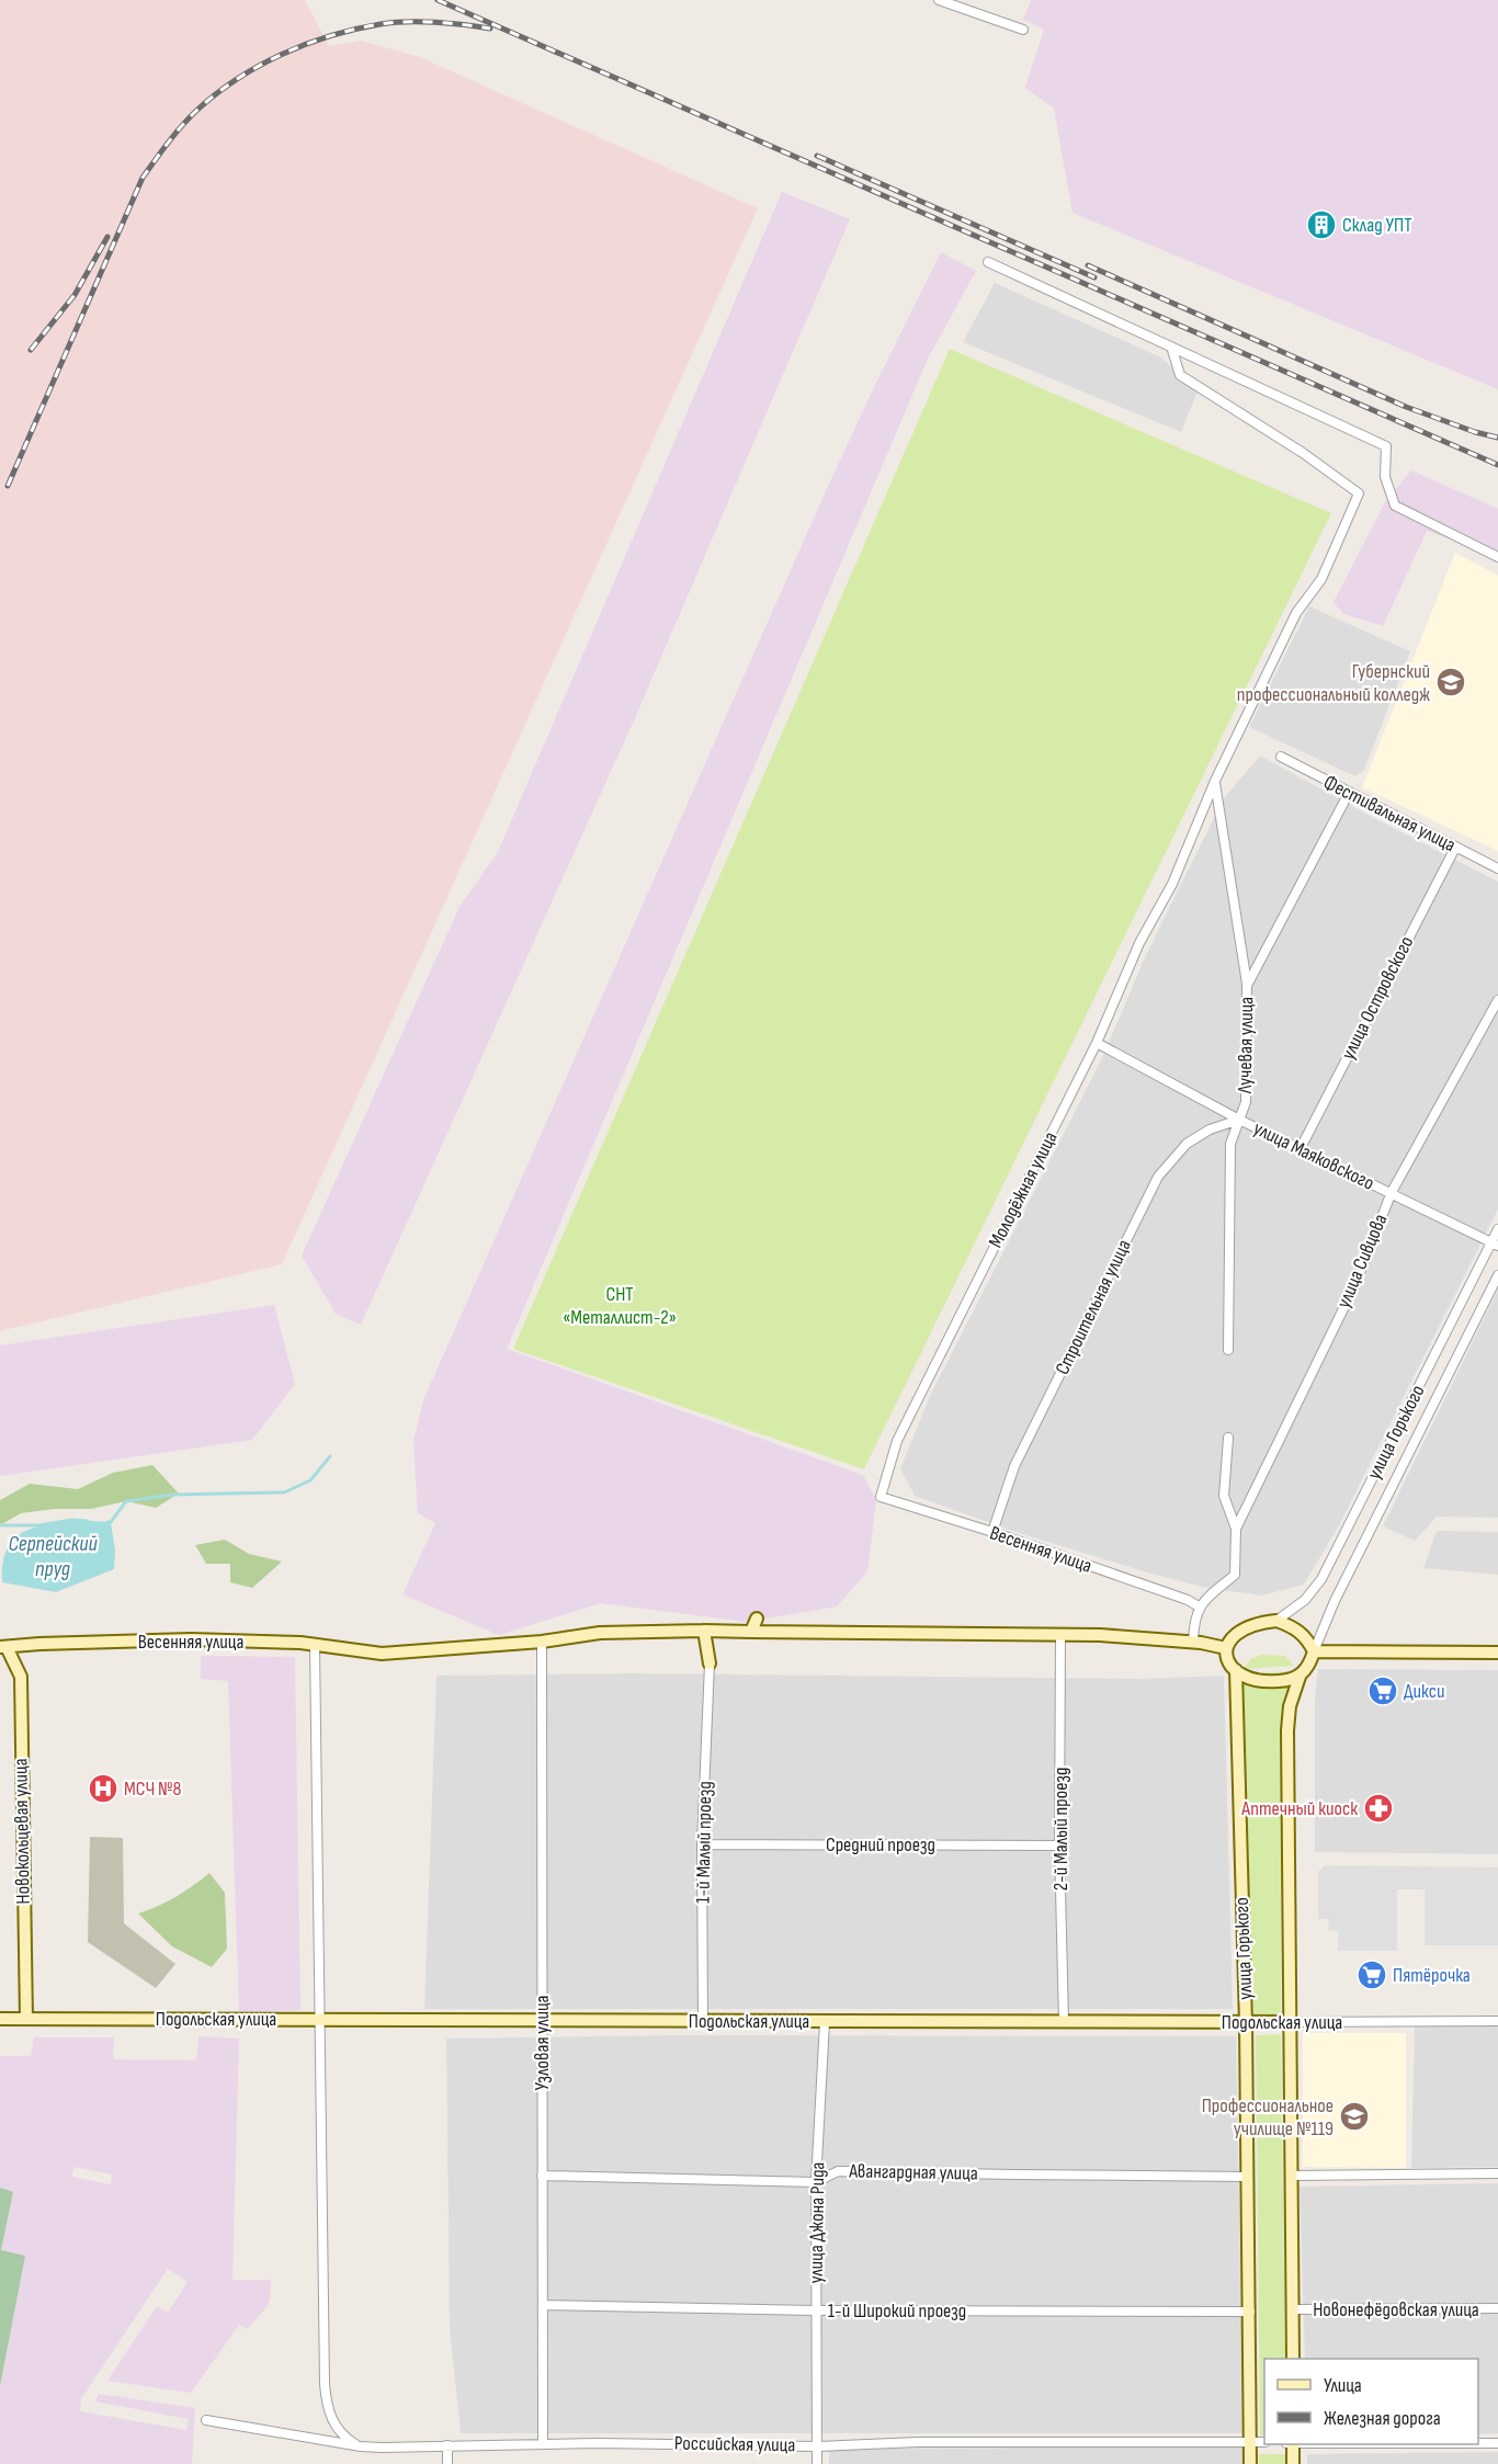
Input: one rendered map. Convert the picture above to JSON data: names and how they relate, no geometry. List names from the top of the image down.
{
  "streets": {
    "street": [
      "Фестивальная улица",
      "улица Островского",
      "Лучевая улица",
      "улица Маяковского",
      "Молодёжная улица",
      "улица Сивцова",
      "Строительная улица",
      "улица Горького",
      "Весенняя улица",
      "2-й Малый проезд",
      "Новокольцевая улица",
      "1-й Малый проезд",
      "Средний проезд",
      "Подольская улица",
      "Узловая улица",
      "Авангардная улица",
      "улица Джона Рида",
      "Новонефёдовская улица",
      "1-й Широкий проезд",
      "Российская улица"
    ]
  },
  "crossings": [
    ["Фестивальная улица", "улица Островского"],
    ["улица Островского", "улица Маяковского"],
    ["Лучевая улица", "улица Маяковского"],
    ["Лучевая улица", "Молодёжная улица"],
    ["Лучевая улица", "Строительная улица"],
    ["улица Маяковского", "Молодёжная улица"],
    ["улица Маяковского", "улица Сивцова"],
    ["улица Маяковского", "Строительная улица"],
    ["улица Маяковского", "улица Горького"],
    ["Молодёжная улица", "Весенняя улица"],
    ["Строительная улица", "Весенняя улица"],
    ["улица Горького", "Весенняя улица"],
    ["улица Горького", "Подольская улица"],
    ["улица Горького", "Авангардная улица"],
    ["улица Горького", "1-й Широкий проезд"],
    ["улица Горького", "Российская улица"],
    ["Весенняя улица", "2-й Малый проезд"],
    ["Весенняя улица", "Новокольцевая улица"],
    ["Весенняя улица", "Узловая улица"],
    ["2-й Малый проезд", "Средний проезд"],
    ["2-й Малый проезд", "Подольская улица"],
    ["Новокольцевая улица", "Подольская улица"],
    ["1-й Малый проезд", "Средний проезд"],
    ["1-й Малый проезд", "Подольская улица"],
    ["Подольская улица", "Узловая улица"],
    ["Подольская улица", "улица Джона Рида"],
    ["Узловая улица", "Авангардная улица"],
    ["Узловая улица", "1-й Широкий проезд"],
    ["Узловая улица", "Российская улица"],
    ["Авангардная улица", "улица Джона Рида"],
    ["улица Джона Рида", "1-й Широкий проезд"],
    ["улица Джона Рида", "Российская улица"]
  ],
  "water": ["Серпейский пруд"],
  "parks": ["СНТ «Металлист-2»"],
  "places": {
    "building": ["Склад УПТ"],
    "school or university": ["Губернский профессиональный колледж", "Профессиональное училище №119"],
    "supermarket": ["Дикси", "Пятёрочка"],
    "hospital": ["МСЧ №8"],
    "pharmacy": ["Аптечный киоск"]
  },
  "legend": ["Улица", "Железная дорога"]
}
